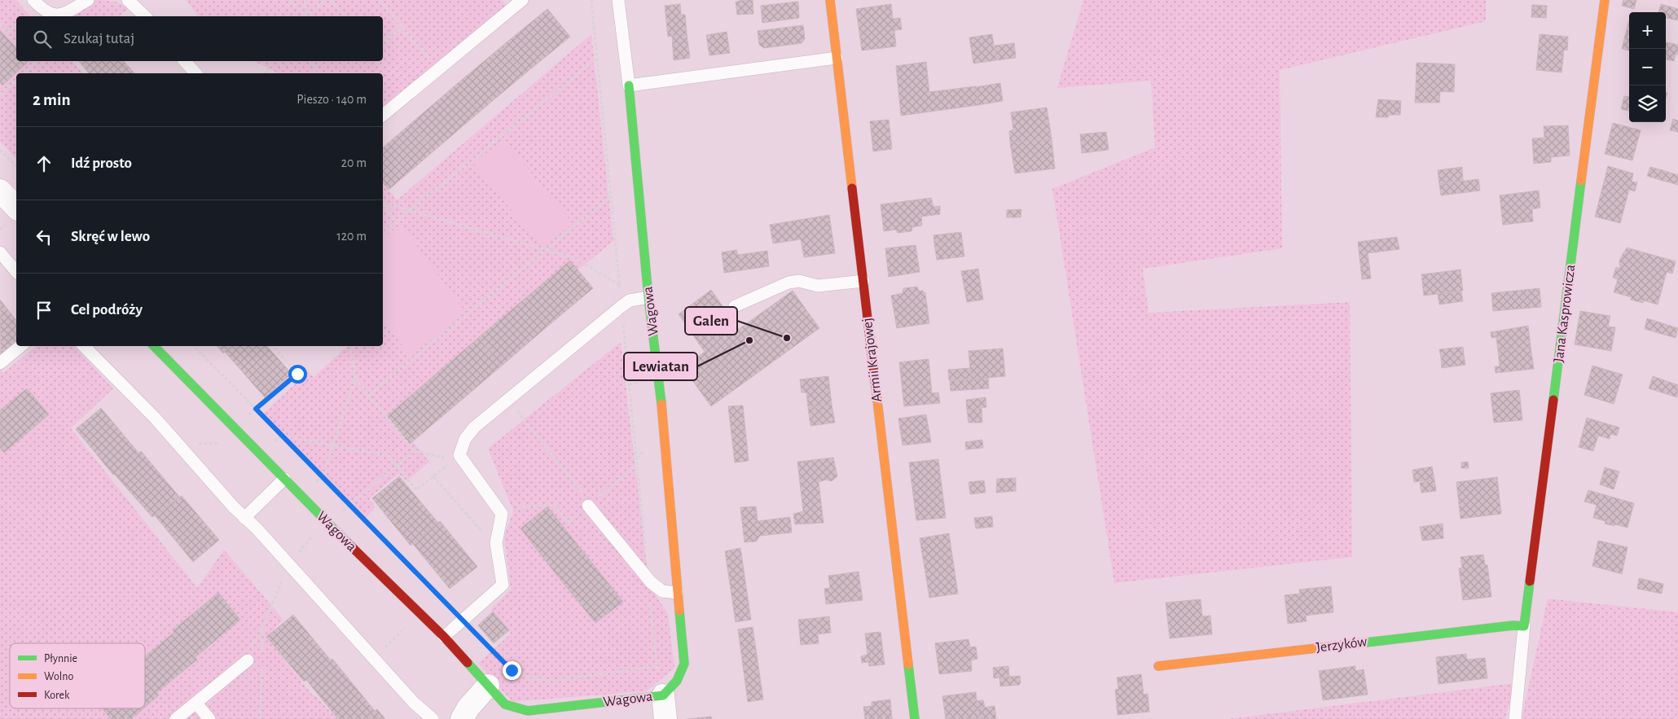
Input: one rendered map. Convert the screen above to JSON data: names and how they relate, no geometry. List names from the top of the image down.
{
  "streets": {
    "street": [
      "Wagowa",
      "Jana Kasprowicza",
      "Armii Krajowej",
      "Jerzyków"
    ]
  },
  "crossings": [
    ["Jana Kasprowicza", "Jerzyków"]
  ],
  "places": ["Galen", "Lewiatan"],
  "legend": ["Płynnie", "Wolno", "Korek"],
  "page": {
    "map_buttons": ["+", "−"],
    "search": "Szukaj tutaj",
    "heading": ["2 min", "Pieszo · 140 m"],
    "list": [
      ["Idź prosto", "20 m"],
      ["Skręć w lewo", "120 m"],
      "Cel podróży"
    ]
  }
}
